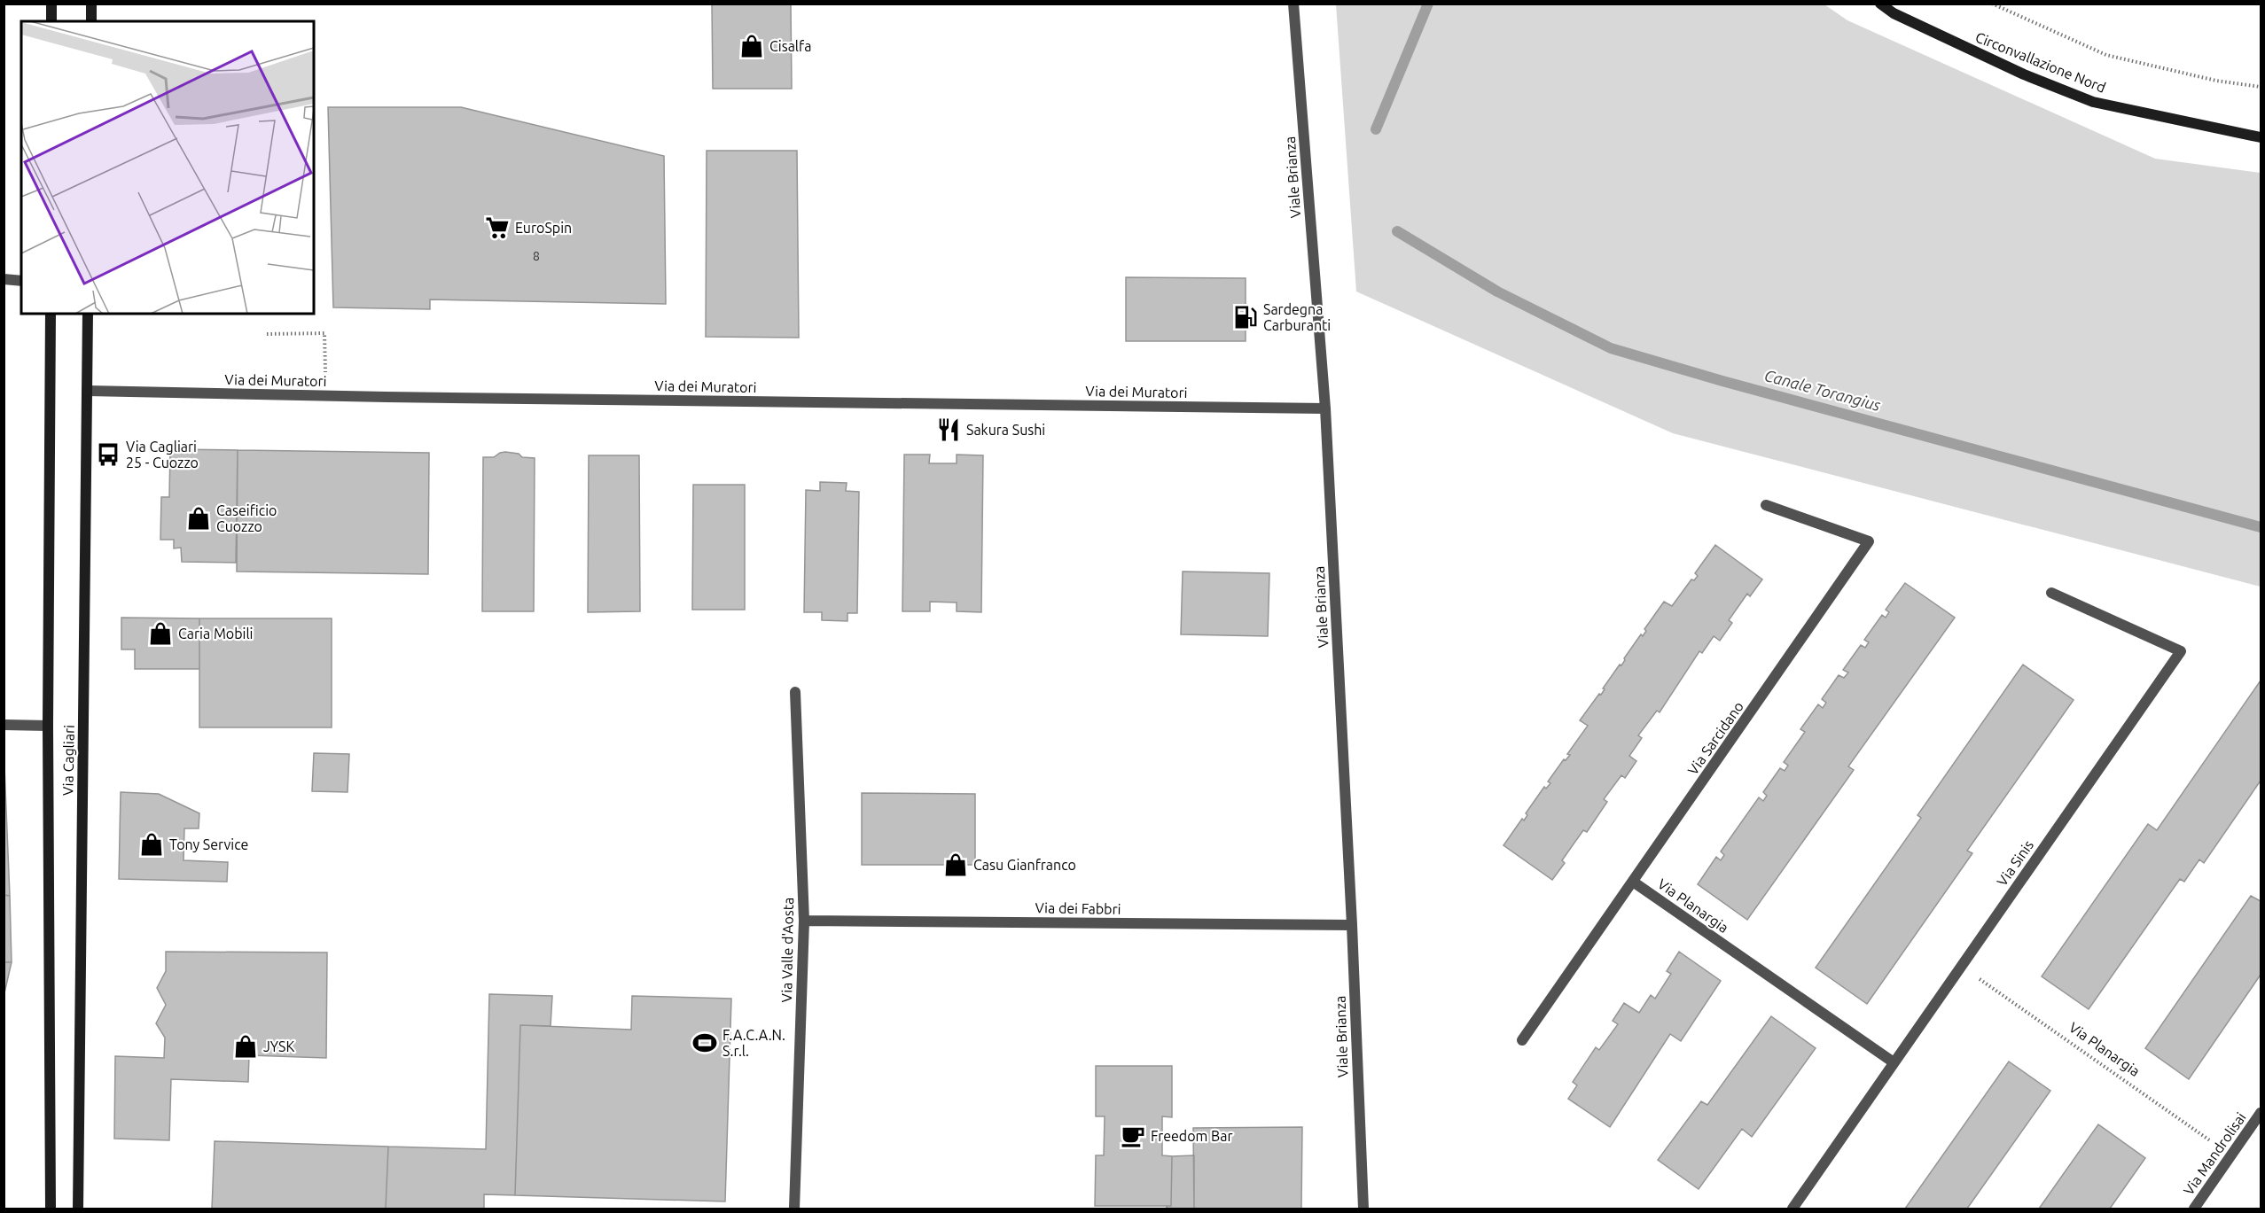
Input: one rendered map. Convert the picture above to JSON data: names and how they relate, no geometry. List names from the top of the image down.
{
  "streets": {
    "main road": ["Circonvallazione Nord", "Via Cagliari"],
    "street": [
      "Viale Brianza",
      "Via dei Muratori",
      "Via Sarcidano",
      "Via Sinis",
      "Via Planargia",
      "Via dei Fabbri",
      "Via Valle d'Aosta",
      "Via Mandrolisai"
    ]
  },
  "crossings": [
    ["Viale Brianza", "Via dei Muratori"],
    ["Viale Brianza", "Via dei Fabbri"],
    ["Via dei Muratori", "Via Cagliari"],
    ["Via Sarcidano", "Via Planargia"],
    ["Via Sinis", "Via Planargia"],
    ["Via Planargia", "Via Mandrolisai"],
    ["Via dei Fabbri", "Via Valle d'Aosta"]
  ],
  "water": ["Canale Torangius"],
  "places": {
    "shop": [
      "Cisalfa",
      "Caseificio Cuozzo",
      "Caria Mobili",
      "Tony Service",
      "Casu Gianfranco",
      "JYSK"
    ],
    "supermarket": ["EuroSpin"],
    "fuel station": ["Sardegna Carburanti"],
    "restaurant": ["Sakura Sushi"],
    "bus stop": ["Via Cagliari 25 - Cuozzo"],
    "sports": ["F.A.C.A.N. S.r.l."],
    "cafe": ["Freedom Bar"]
  },
  "house_numbers": ["8"]
}
